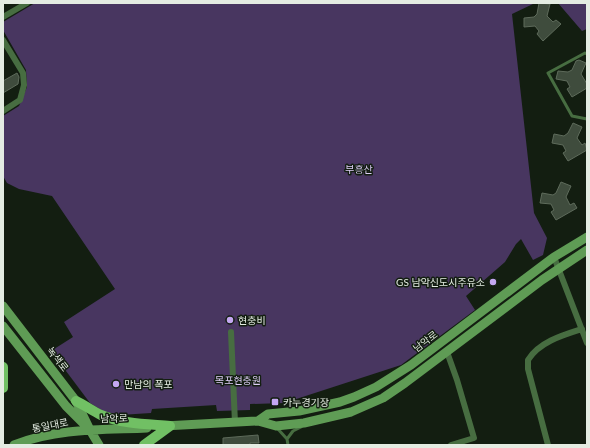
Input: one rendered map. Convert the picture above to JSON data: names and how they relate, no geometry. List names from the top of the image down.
{
  "streets": {
    "street": ["남악로", "녹색로", "통일대로"]
  },
  "crossings": [
    ["남악로", "녹색로"],
    ["남악로", "통일대로"],
    ["녹색로", "통일대로"]
  ],
  "parks": ["부흥산", "목포현충원"],
  "places": {
    "other": ["GS 남악신도시주유소", "현충비", "만남의 폭포"],
    "transit": ["카누경기장"]
  }
}
